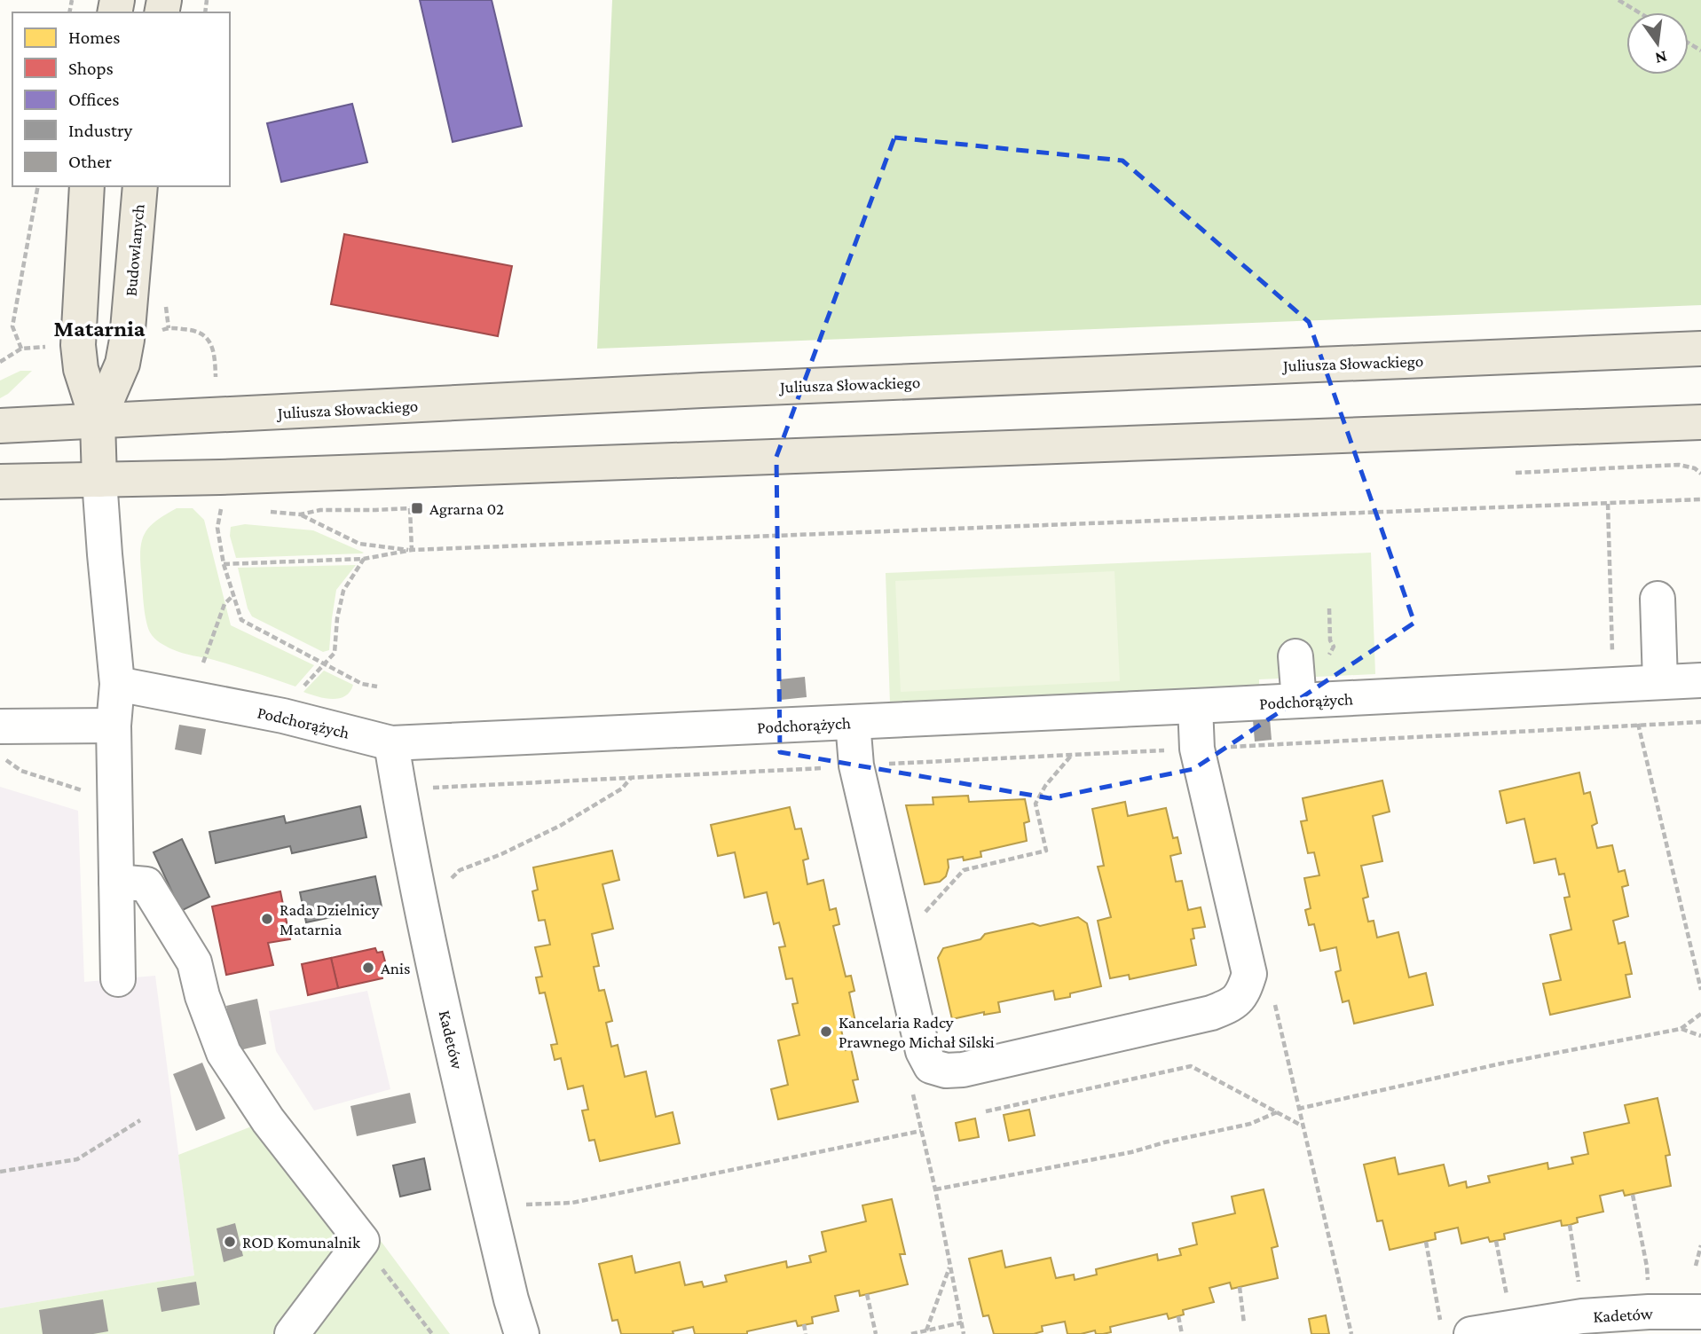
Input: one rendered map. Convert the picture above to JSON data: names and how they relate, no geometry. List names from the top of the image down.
{
  "streets": {
    "main road": ["Budowlanych", "Juliusza Słowackiego"],
    "street": ["Podchorążych", "Kadetów"]
  },
  "crossings": [
    ["Budowlanych", "Juliusza Słowackiego"],
    ["Podchorążych", "Kadetów"]
  ],
  "districts": ["Matarnia"],
  "places": {
    "transit": ["Agrarna 02"],
    "other": [
      "Rada Dzielnicy Matarnia",
      "Anis",
      "Kancelaria Radcy Prawnego Michał Silski",
      "ROD Komunalnik"
    ]
  },
  "legend": [
    "Homes",
    "Shops",
    "Offices",
    "Industry",
    "Other"
  ],
  "north": "bottom"
}
